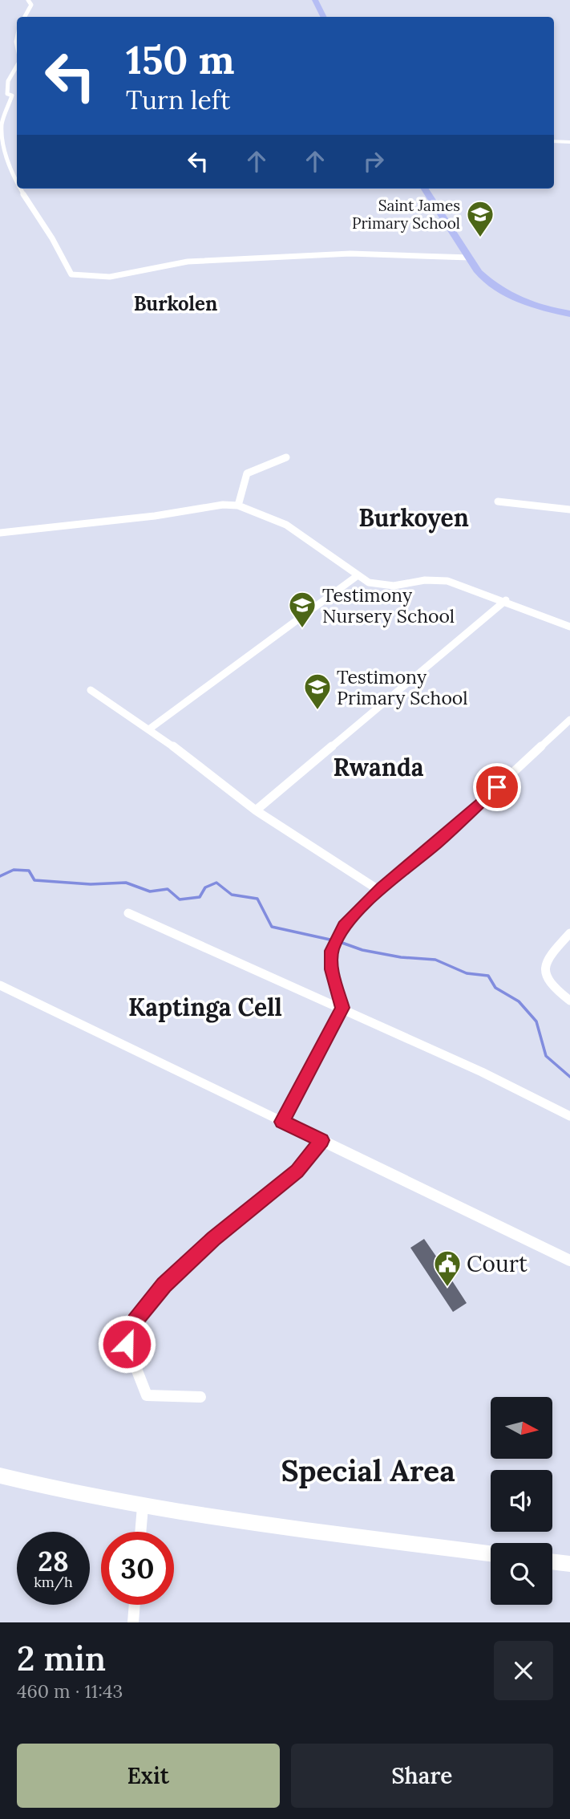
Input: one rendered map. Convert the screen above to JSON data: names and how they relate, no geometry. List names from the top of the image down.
{
  "districts": [
    "Burkolen",
    "Burkoyen",
    "Rwanda",
    "Kaptinga Cell",
    "Special Area"
  ],
  "places": {
    "school or university": ["Saint James Primary School", "Testimony Nursery School", "Testimony Primary School"],
    "public building": ["Court"]
  },
  "north": "right",
  "page": {
    "turn": ["150 m", "Turn left"],
    "speed": "28 km/h",
    "limit": "30",
    "heading": ["2 min", "460 m · 11:43"],
    "buttons": ["Exit", "Share"]
  }
}
